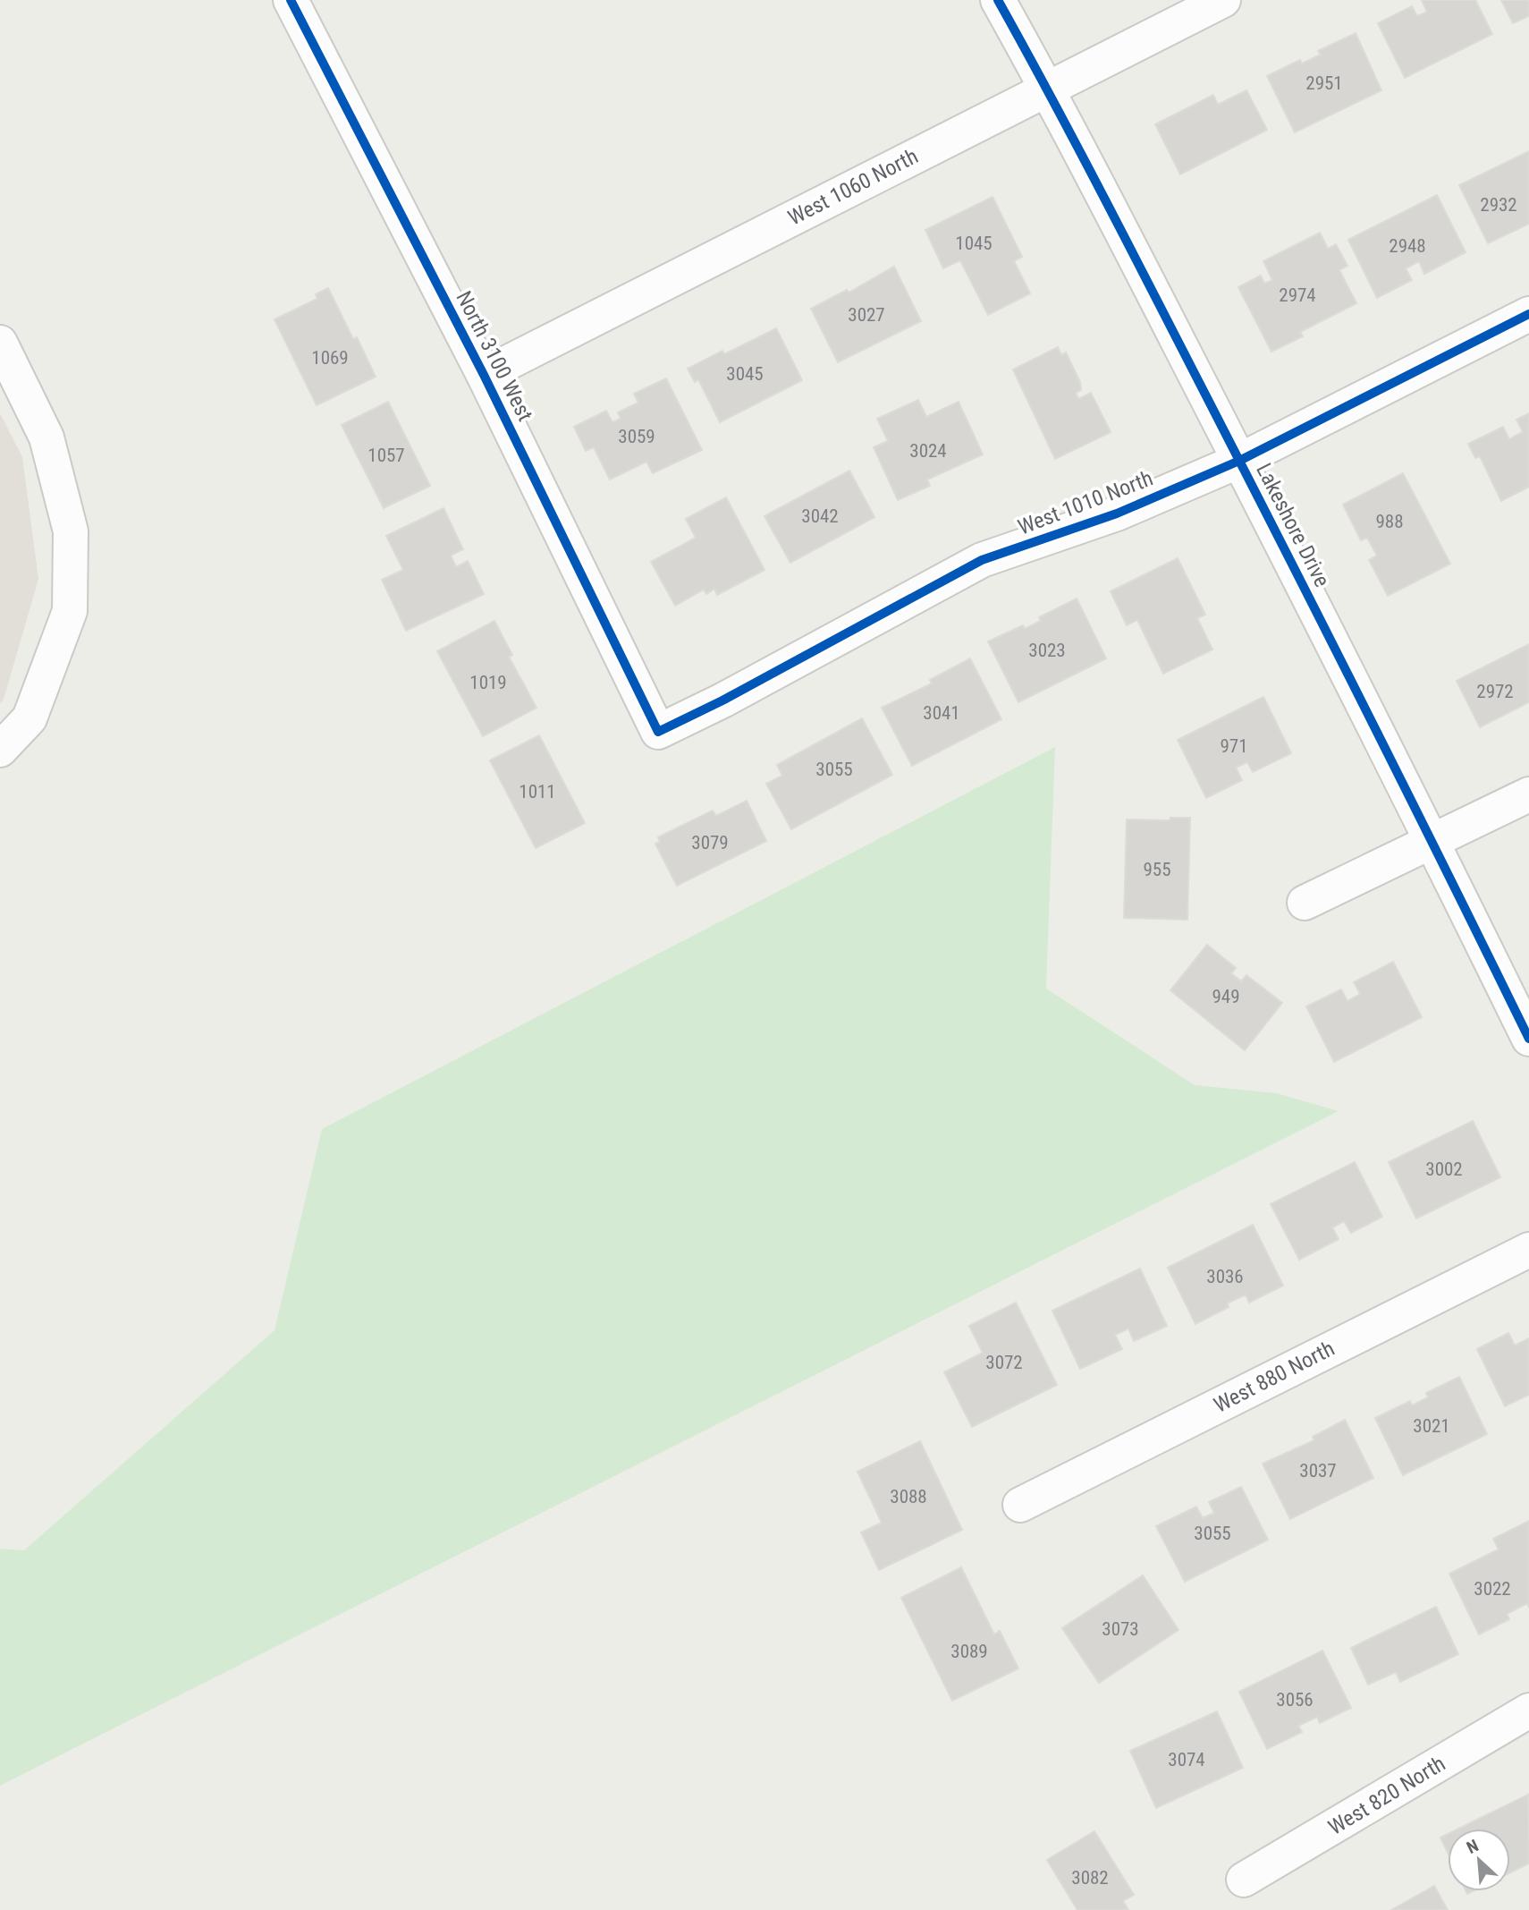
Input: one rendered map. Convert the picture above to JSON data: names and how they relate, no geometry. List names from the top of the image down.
{
  "streets": {
    "street": [
      "West 1060 North",
      "North 3100 West",
      "West 1010 North",
      "Lakeshore Drive",
      "West 880 North",
      "West 820 North"
    ]
  },
  "crossings": [
    ["West 1060 North", "North 3100 West"],
    ["West 1060 North", "Lakeshore Drive"],
    ["North 3100 West", "West 1010 North"],
    ["West 1010 North", "Lakeshore Drive"]
  ],
  "house_numbers": [
    "2951",
    "2932",
    "1045",
    "2948",
    "2974",
    "3027",
    "1069",
    "3045",
    "3059",
    "3024",
    "1057",
    "3042",
    "988",
    "3023",
    "1019",
    "2972",
    "3041",
    "971",
    "3055",
    "1011",
    "3079",
    "955",
    "949",
    "3002",
    "3036",
    "3072",
    "3021",
    "3037",
    "3088",
    "3055",
    "3022",
    "3073",
    "3089",
    "3056",
    "3074",
    "3082"
  ],
  "north": "top left"
}
